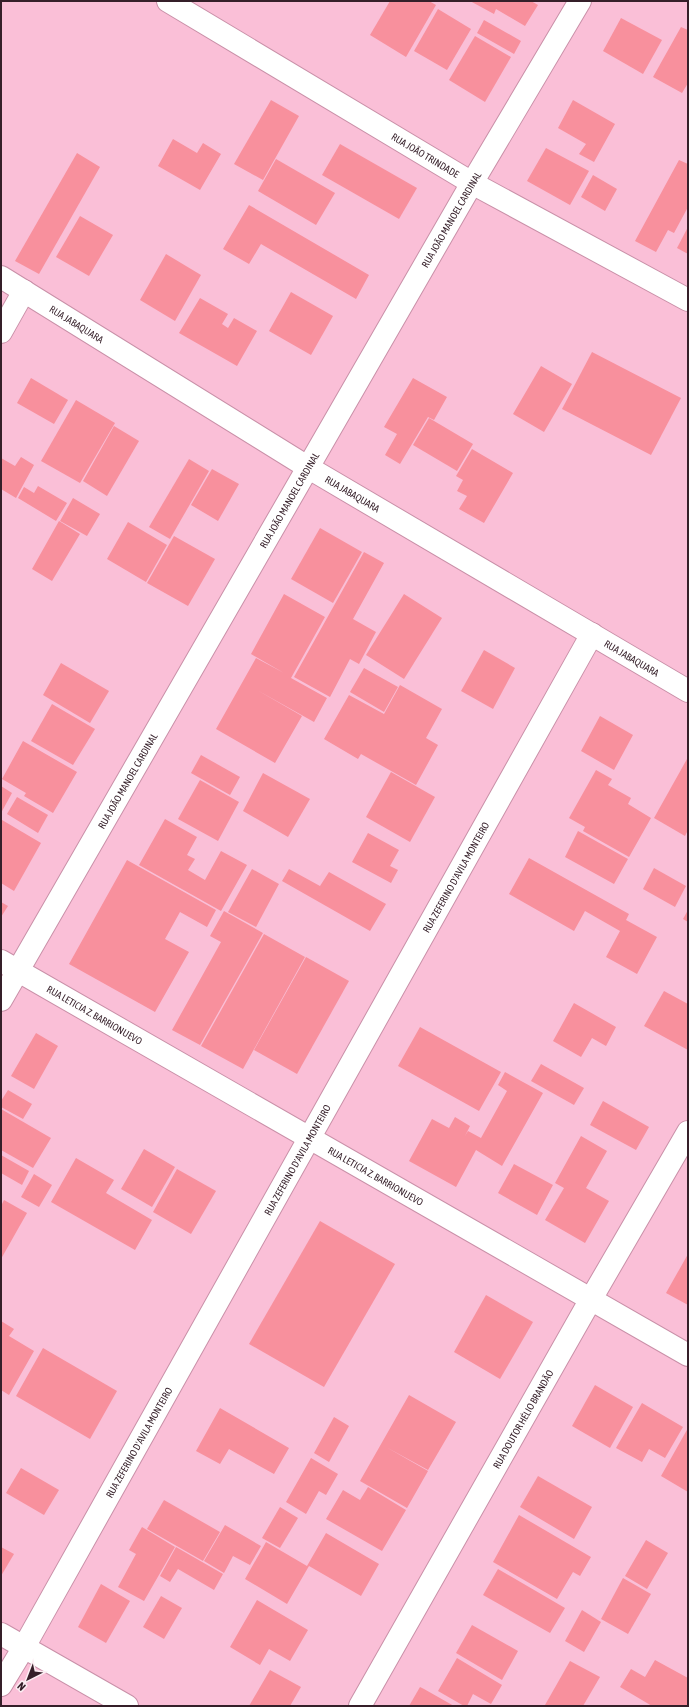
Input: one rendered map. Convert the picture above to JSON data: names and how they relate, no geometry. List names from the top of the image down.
{
  "streets": {
    "street": [
      "RUA JOÃO TRINDADE",
      "RUA JOÃO MANOEL CARDINAL",
      "RUA JABAQUARA",
      "RUA ZEFERINO D'AVILA MONTEIRO",
      "RUA LETICIA Z. BARRIONUEVO",
      "RUA DOUTOR HÉLIO BRANDÃO"
    ]
  },
  "crossings": [
    ["RUA JOÃO TRINDADE", "RUA JOÃO MANOEL CARDINAL"],
    ["RUA JOÃO MANOEL CARDINAL", "RUA JABAQUARA"],
    ["RUA JOÃO MANOEL CARDINAL", "RUA LETICIA Z. BARRIONUEVO"],
    ["RUA JABAQUARA", "RUA ZEFERINO D'AVILA MONTEIRO"],
    ["RUA ZEFERINO D'AVILA MONTEIRO", "RUA LETICIA Z. BARRIONUEVO"],
    ["RUA LETICIA Z. BARRIONUEVO", "RUA DOUTOR HÉLIO BRANDÃO"]
  ],
  "north": "bottom left"
}
